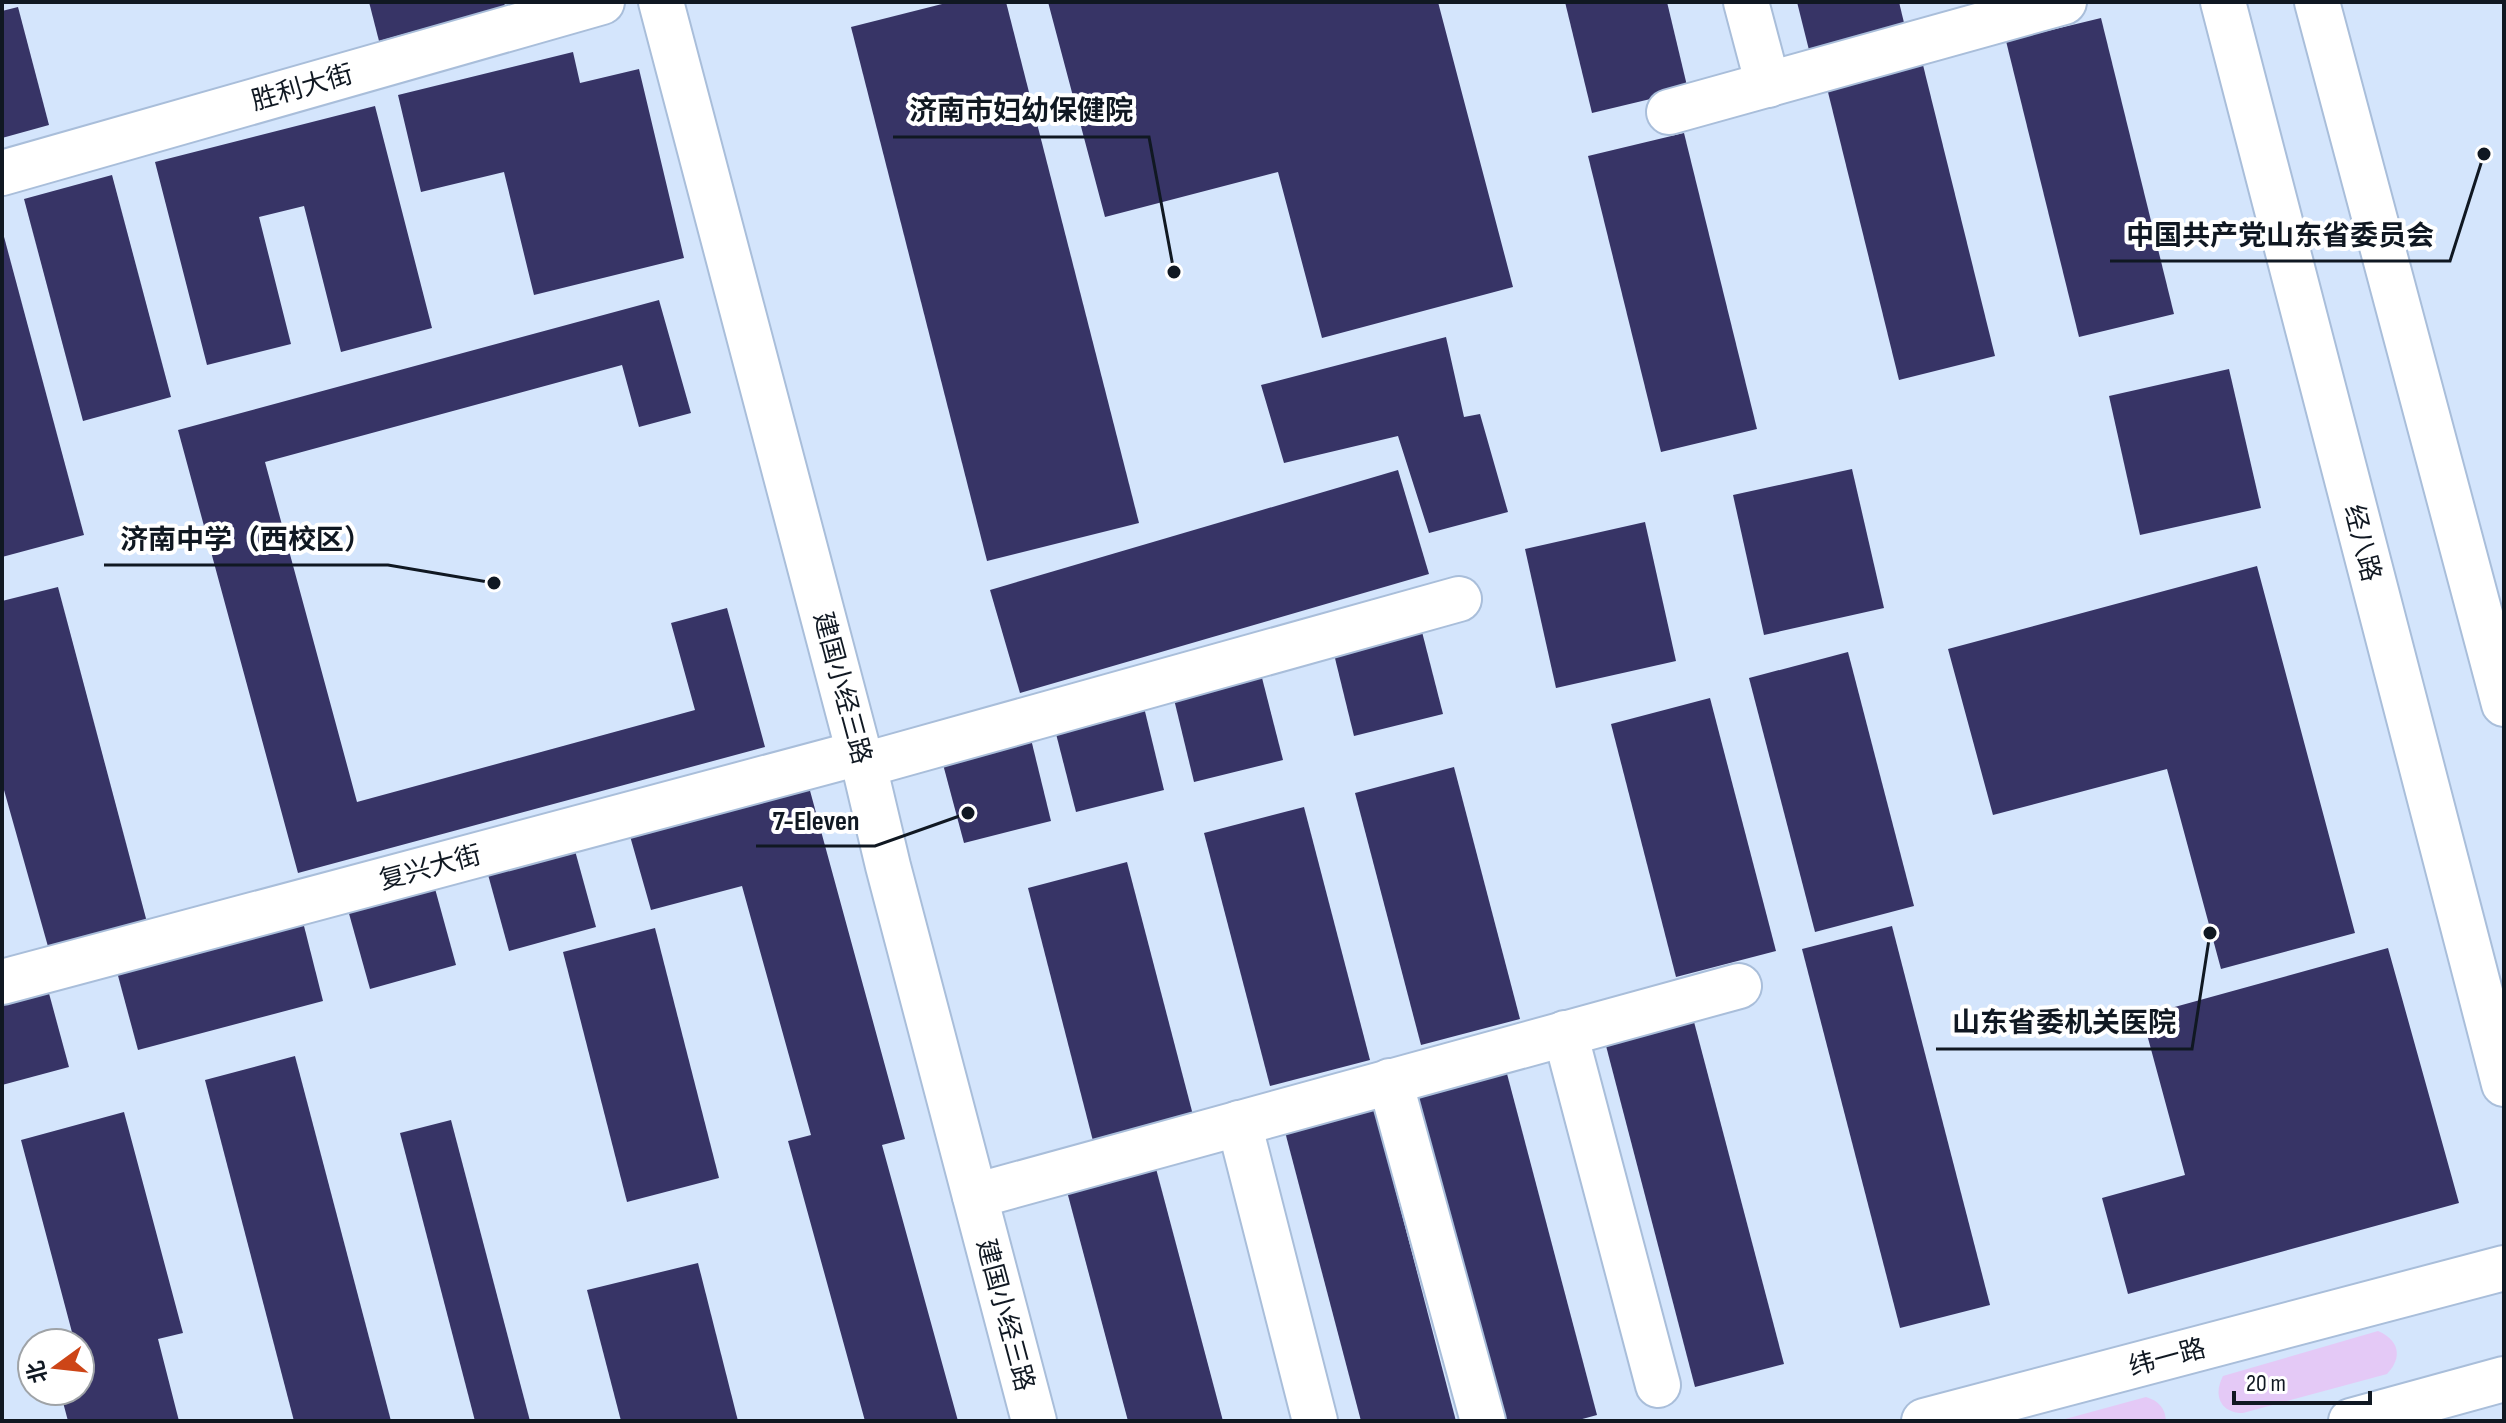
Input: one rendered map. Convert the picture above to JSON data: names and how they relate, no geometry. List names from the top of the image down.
{
  "streets": {
    "street": [
      "胜利大街",
      "经八路",
      "建国小经三路",
      "复兴大街",
      "纬一路"
    ]
  },
  "crossings": [
    ["建国小经三路", "复兴大街"]
  ],
  "places": [
    "中国共产党山东省委员会",
    "济南市妇幼保健院",
    "济南中学（西校区）",
    "7-Eleven",
    "山东省委机关医院"
  ],
  "scale_bar": "20 m",
  "north": "left"
}
